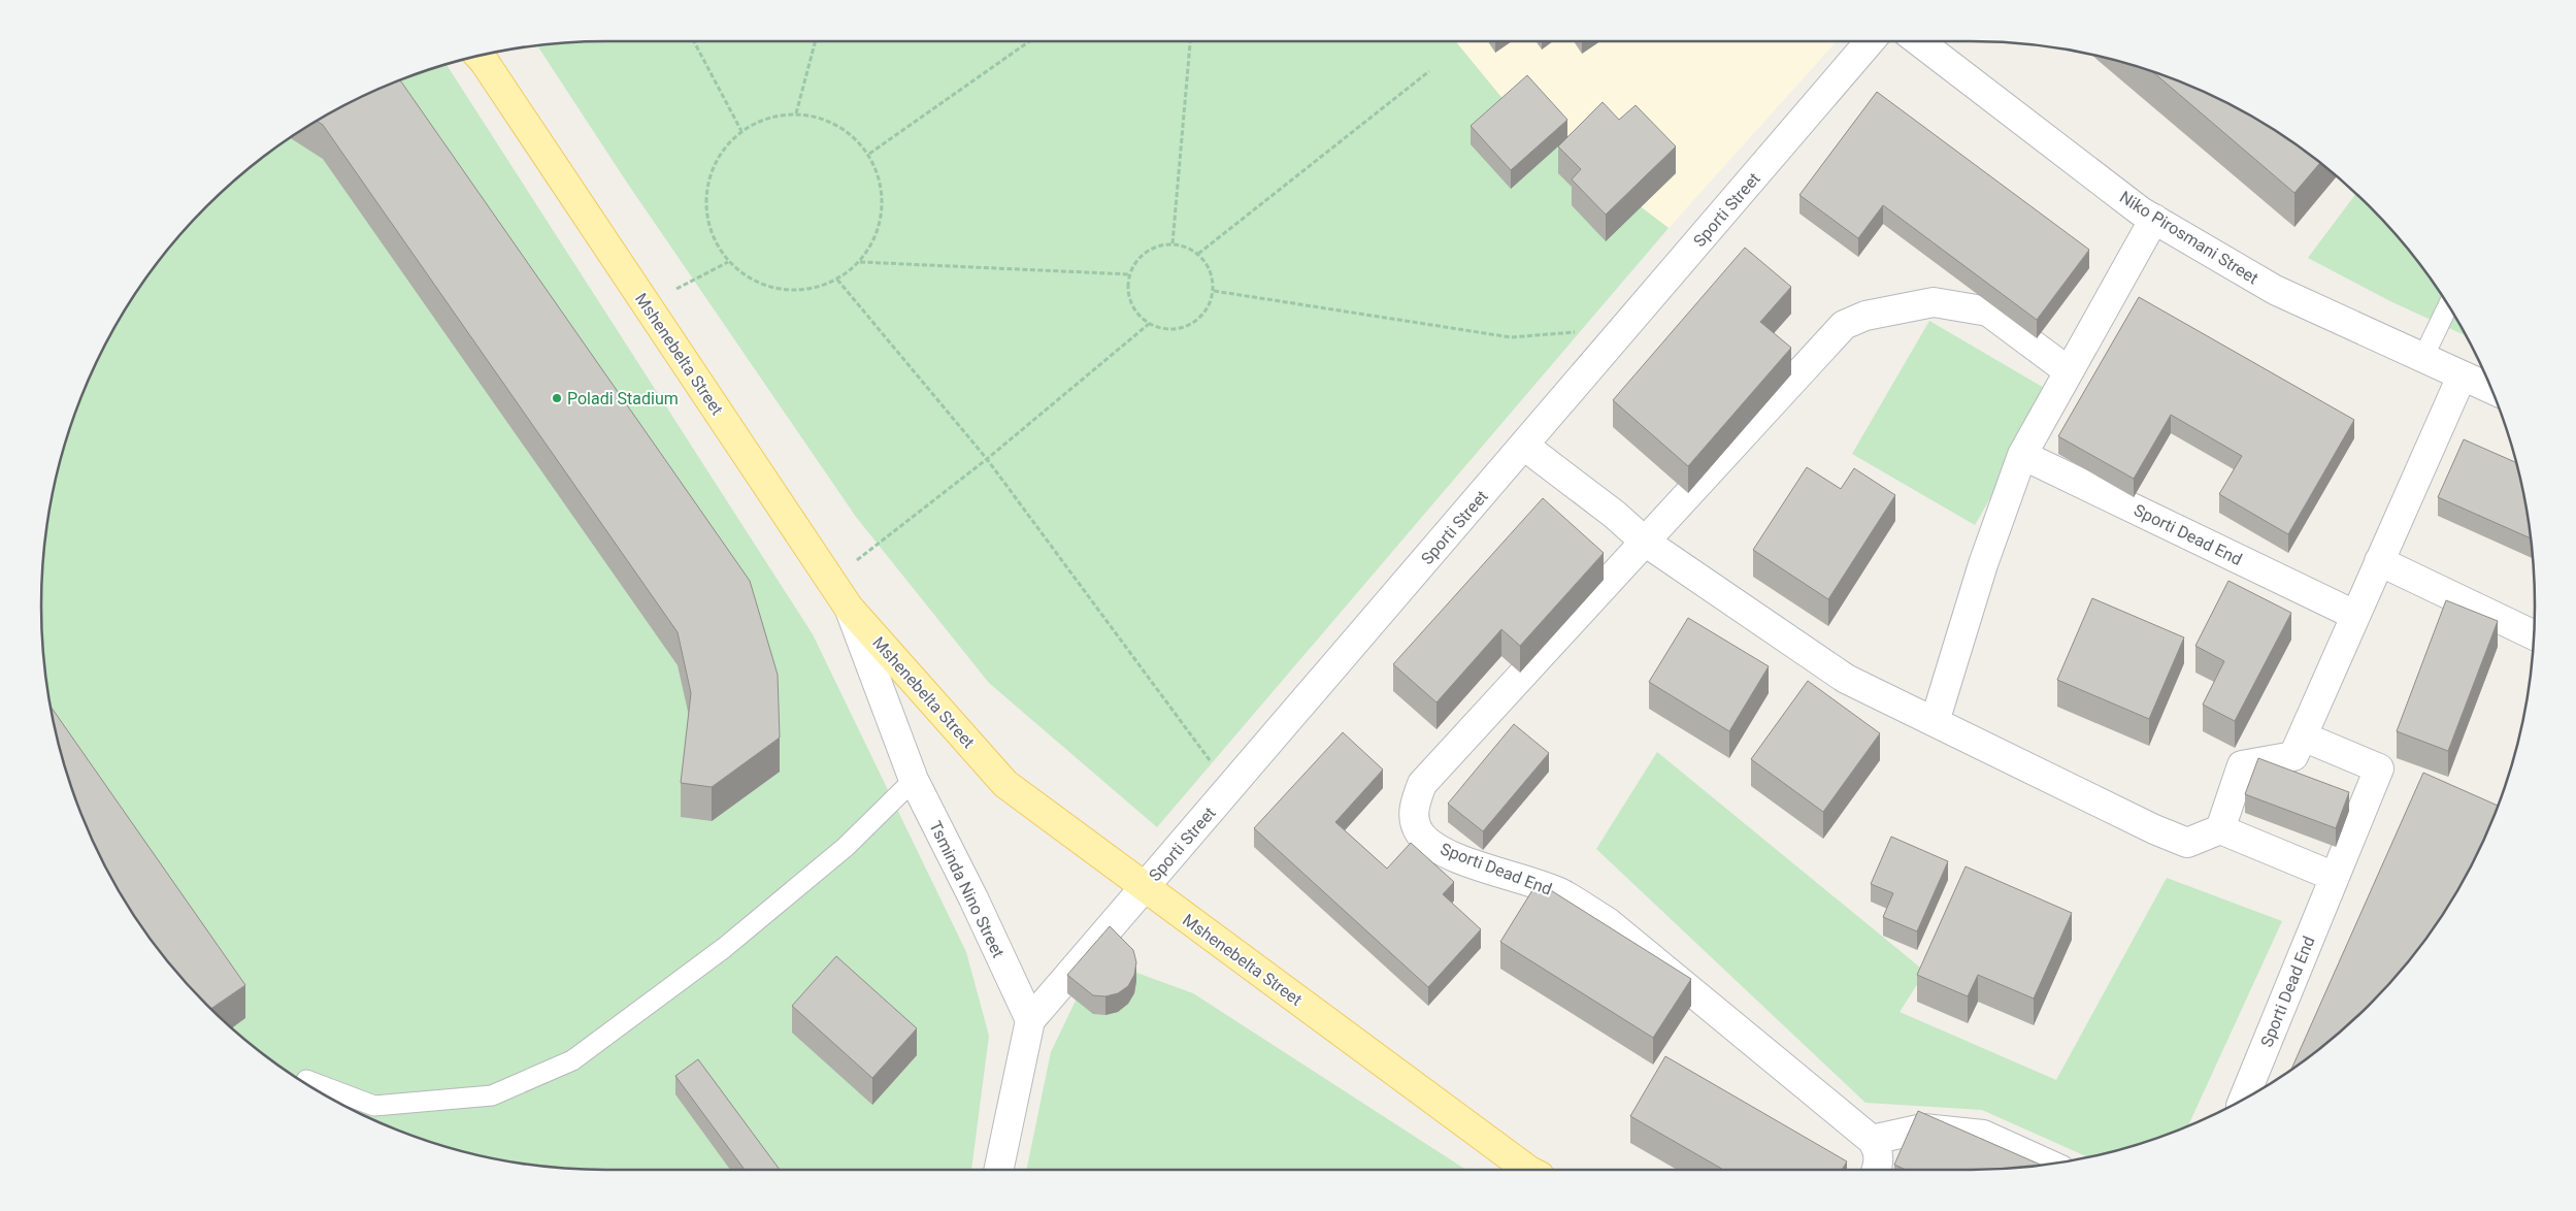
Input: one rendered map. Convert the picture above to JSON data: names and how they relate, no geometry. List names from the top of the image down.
{
  "streets": {
    "main road": ["Mshenebelta Street"],
    "street": [
      "Sporti Street",
      "Niko Pirosmani Street",
      "Sporti Dead End",
      "Tsminda Nino Street"
    ]
  },
  "crossings": [
    ["Sporti Street", "Mshenebelta Street"],
    ["Sporti Street", "Tsminda Nino Street"],
    ["Mshenebelta Street", "Tsminda Nino Street"]
  ],
  "places": ["Poladi Stadium"]
}
